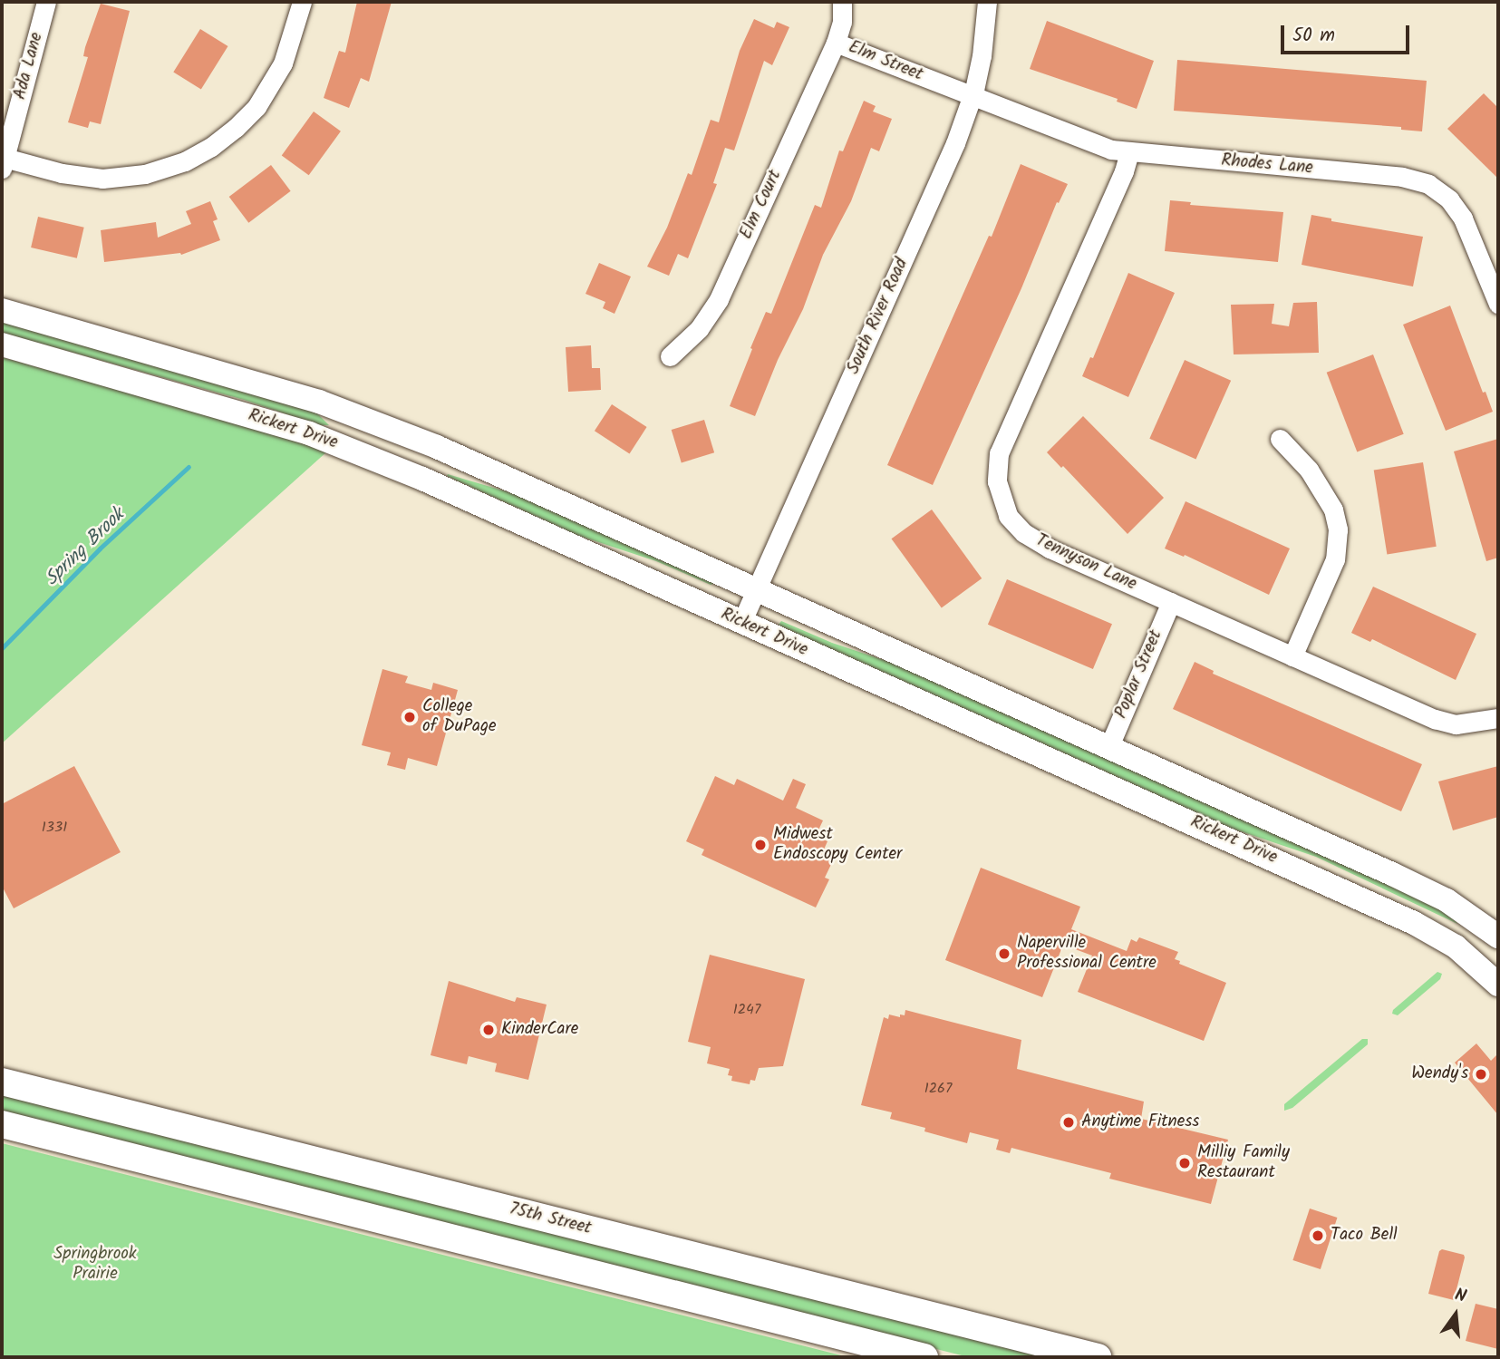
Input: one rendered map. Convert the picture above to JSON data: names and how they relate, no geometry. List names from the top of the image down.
{
  "streets": {
    "main road": ["75th Street"],
    "street": [
      "Elm Street",
      "Ada Lane",
      "Rhodes Lane",
      "Elm Court",
      "South River Road",
      "Rickert Drive",
      "Tennyson Lane",
      "Poplar Street"
    ]
  },
  "crossings": [
    ["Elm Street", "Rhodes Lane"],
    ["Elm Street", "Elm Court"],
    ["Elm Street", "South River Road"],
    ["Rhodes Lane", "South River Road"],
    ["Rhodes Lane", "Tennyson Lane"],
    ["South River Road", "Rickert Drive"],
    ["Rickert Drive", "Poplar Street"],
    ["Tennyson Lane", "Poplar Street"]
  ],
  "water": ["Spring Brook"],
  "parks": ["Springbrook Prairie"],
  "places": [
    "College of DuPage",
    "Midwest Endoscopy Center",
    "Naperville Professional Centre",
    "KinderCare",
    "Wendy's",
    "Anytime Fitness",
    "Milliy Family Restaurant",
    "Taco Bell"
  ],
  "house_numbers": ["1331", "1247", "1267"],
  "scale_bar": "50 m",
  "north": "top"
}
